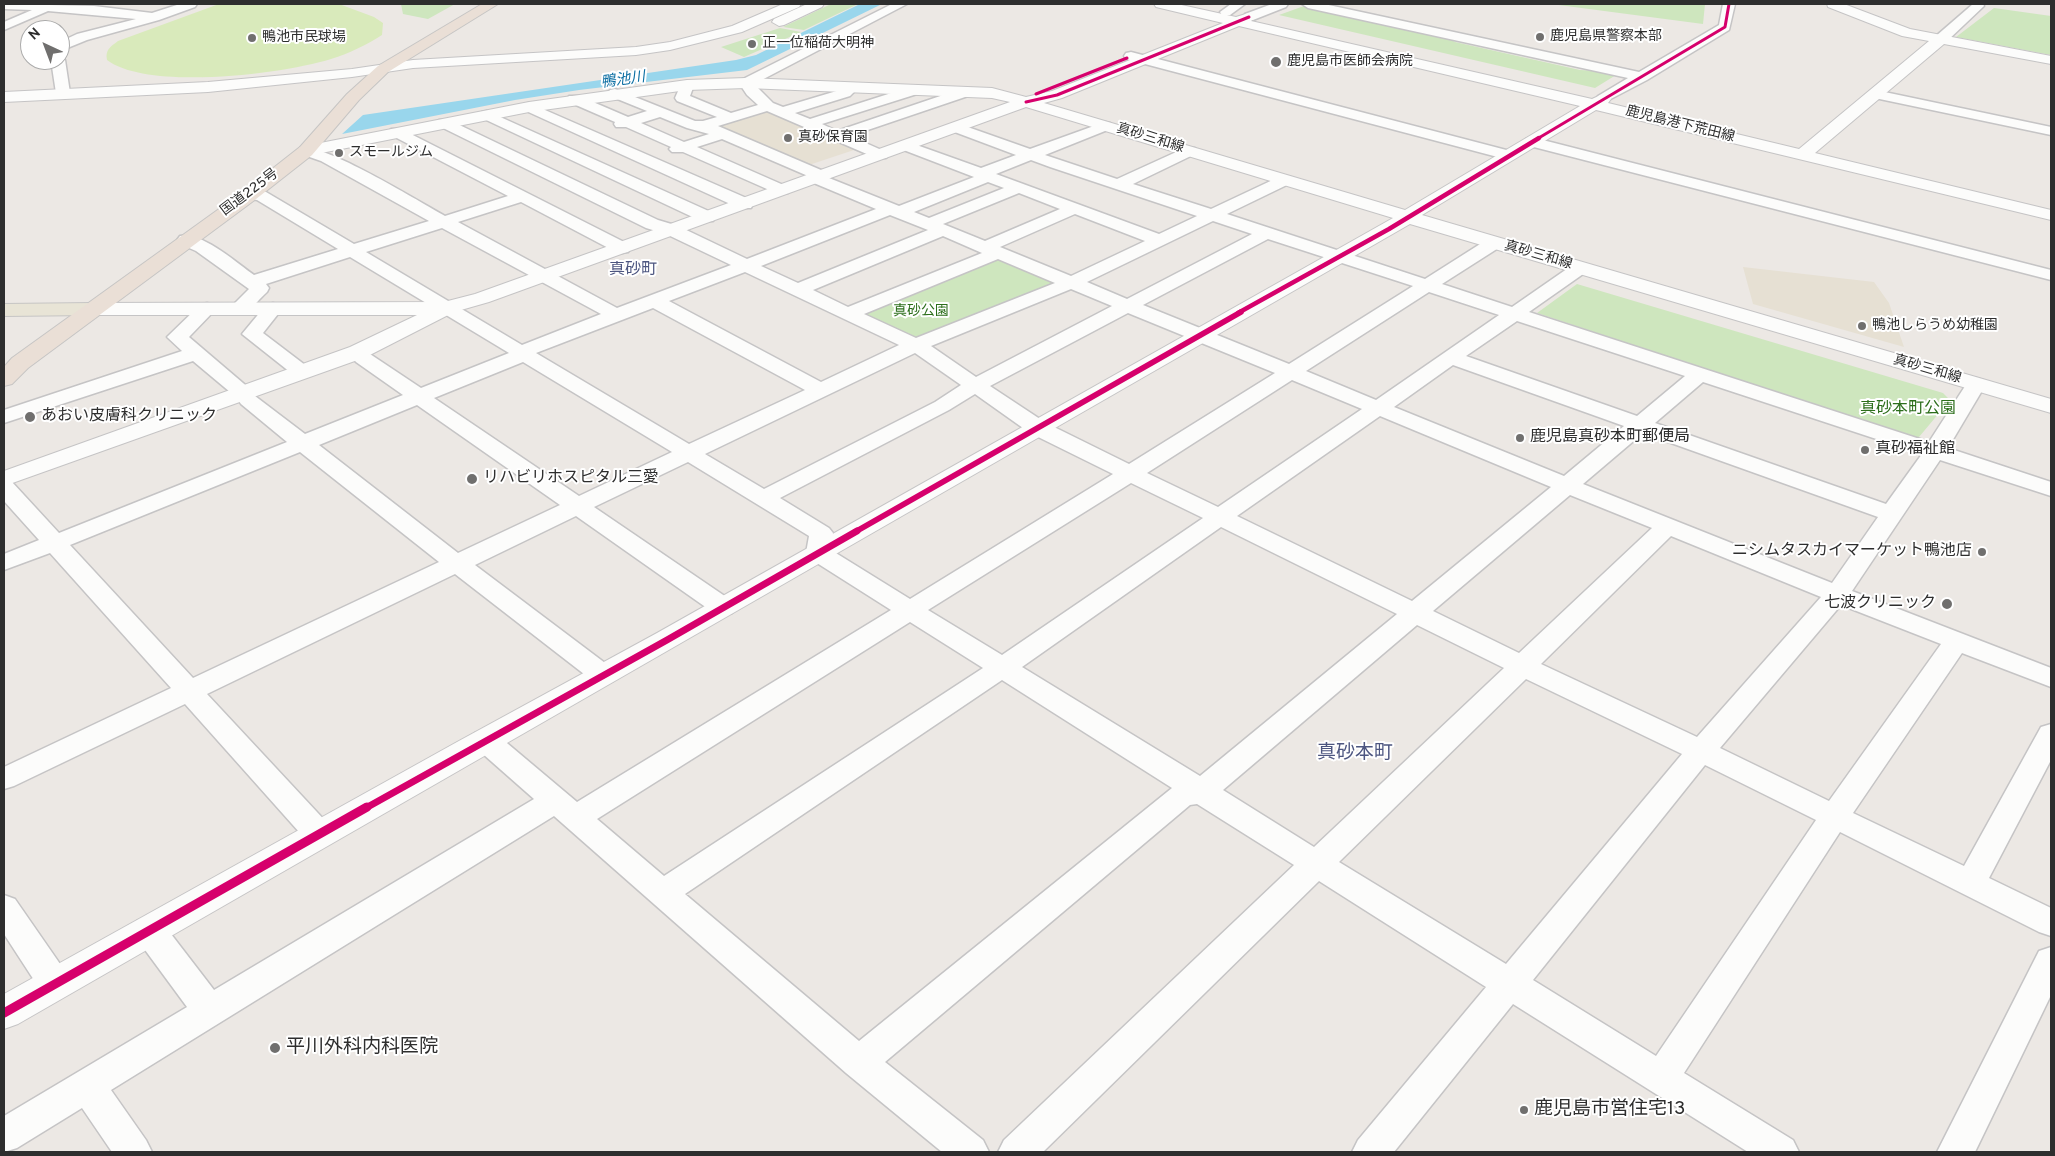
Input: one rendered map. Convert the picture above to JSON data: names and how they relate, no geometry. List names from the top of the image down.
{
  "streets": {
    "highway": ["国道225号"],
    "street": ["鹿児島港下荒田線", "真砂三和線"]
  },
  "crossings": [
    ["真砂三和線", "国道225号"]
  ],
  "districts": ["真砂町", "真砂本町"],
  "water": ["鴨池川"],
  "parks": ["真砂公園", "真砂本町公園"],
  "places": [
    "鹿児島県警察本部",
    "鴨池市民球場",
    "正一位稲荷大明神",
    "鹿児島市医師会病院",
    "真砂保育園",
    "スモールジム",
    "鴨池しらうめ幼稚園",
    "あおい皮膚科クリニック",
    "鹿児島真砂本町郵便局",
    "真砂福祉館",
    "リハビリホスピタル三愛",
    "ニシムタスカイマーケット鴨池店",
    "七波クリニック",
    "平川外科内科医院",
    "鹿児島市営住宅13"
  ],
  "north": "top left"
}
